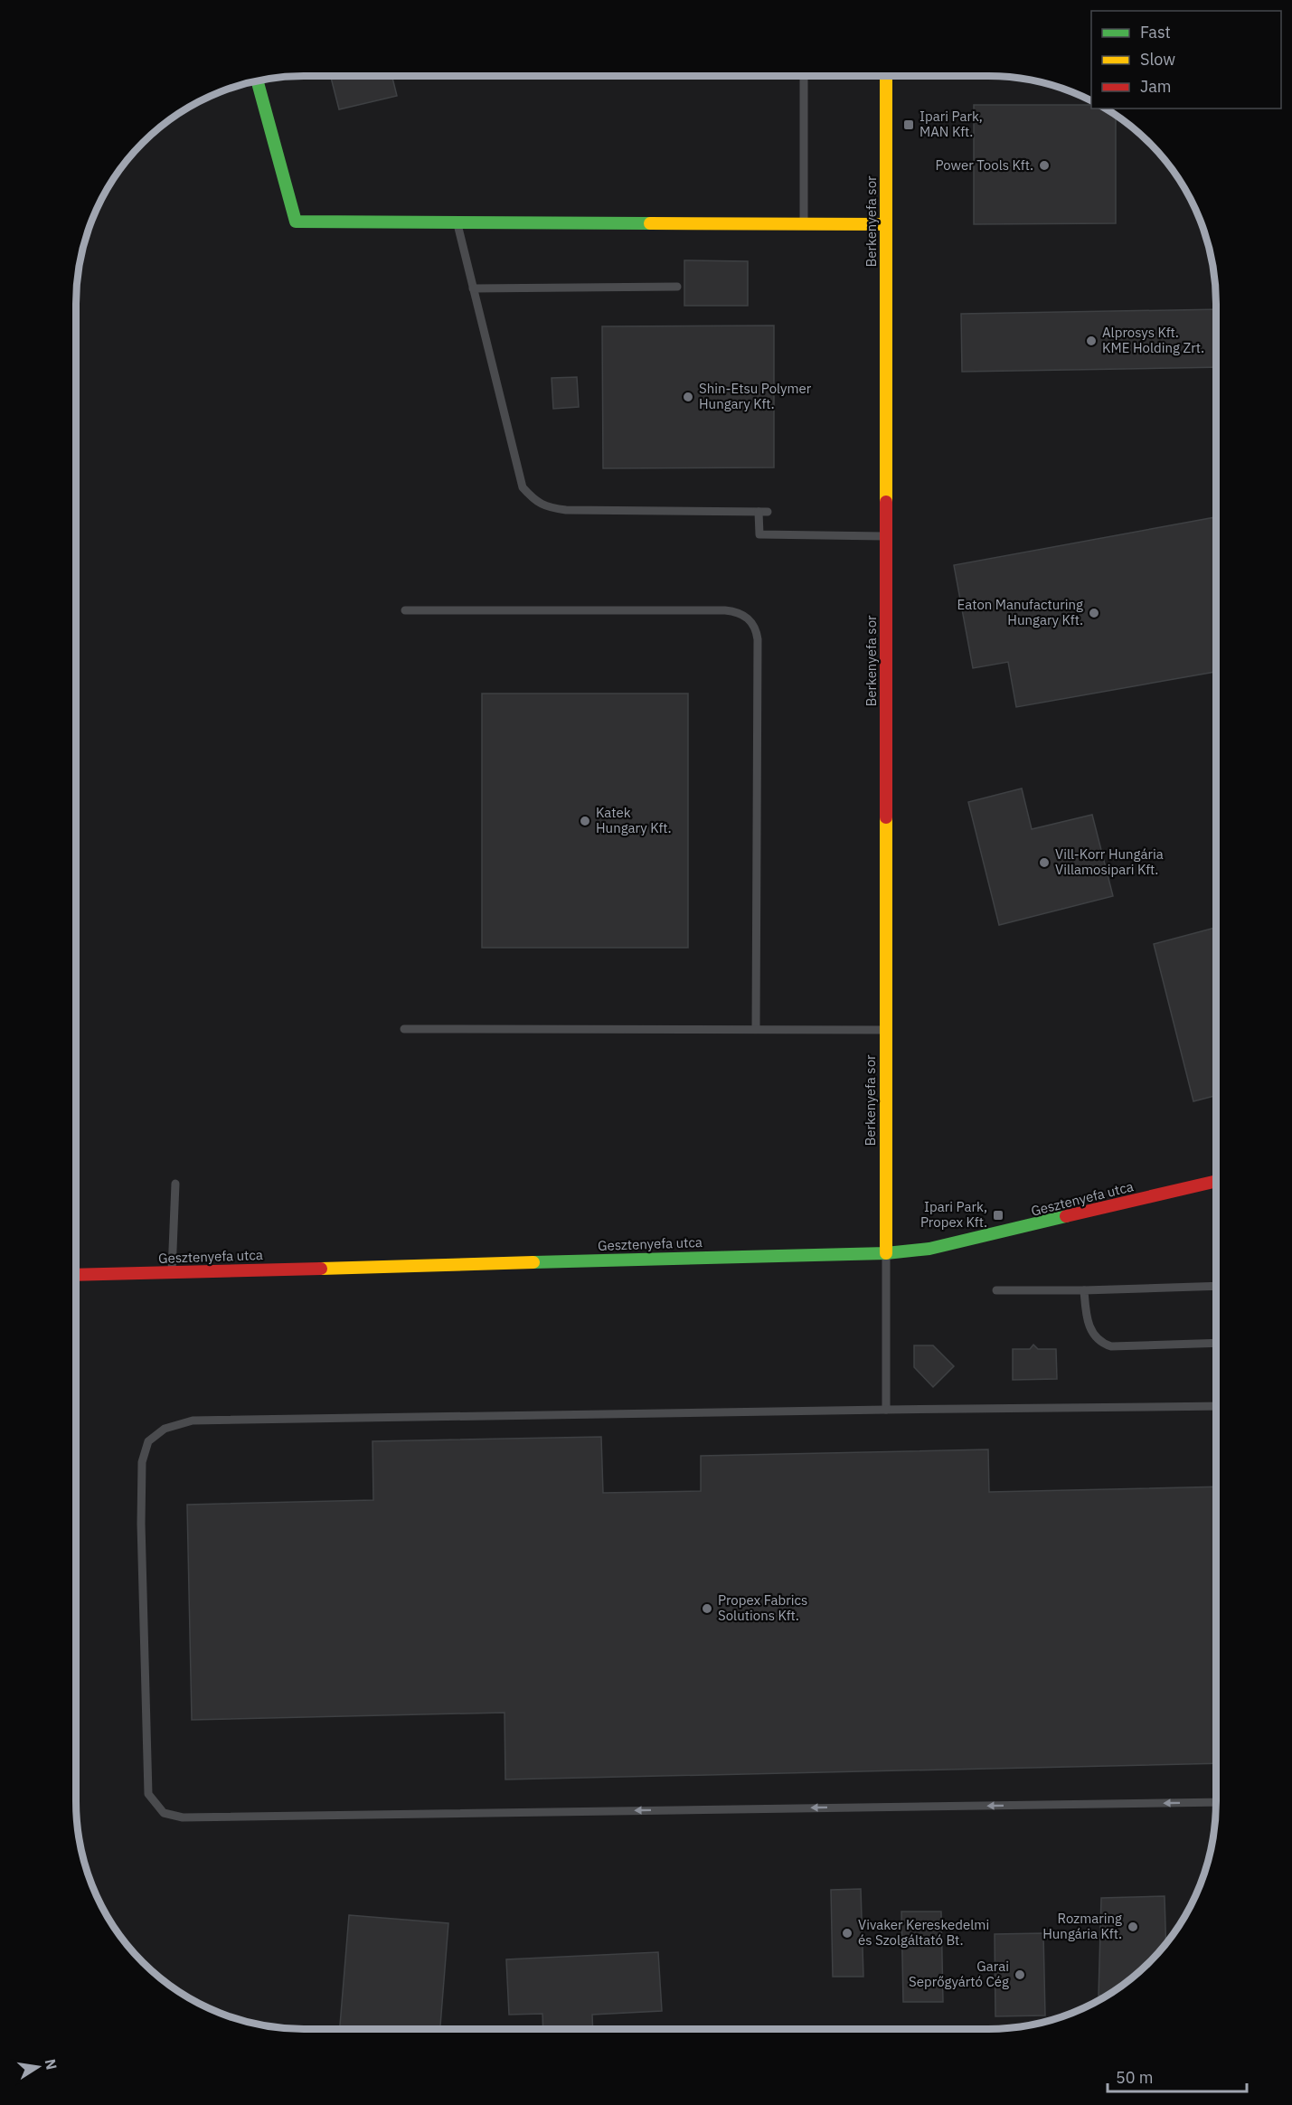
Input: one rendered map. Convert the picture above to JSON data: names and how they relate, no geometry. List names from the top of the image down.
{
  "streets": {
    "street": ["Berkenyefa sor", "Gesztenyefa utca"]
  },
  "crossings": [
    ["Berkenyefa sor", "Gesztenyefa utca"]
  ],
  "places": {
    "transit": ["Ipari Park, MAN Kft.", "Ipari Park, Propex Kft."],
    "other": [
      "Power Tools Kft.",
      "Alprosys Kft. KME Holding Zrt.",
      "Shin-Etsu Polymer Hungary Kft.",
      "Eaton Manufacturing Hungary Kft.",
      "Katek Hungary Kft.",
      "Vill-Korr Hungária Villamosipari Kft.",
      "Propex Fabrics Solutions Kft.",
      "Rozmaring Hungária Kft.",
      "Vivaker Kereskedelmi és Szolgáltató Bt.",
      "Garai Seprőgyártó Cég"
    ]
  },
  "legend": ["Fast", "Slow", "Jam"],
  "scale_bar": "50 m",
  "north": "right"
}
